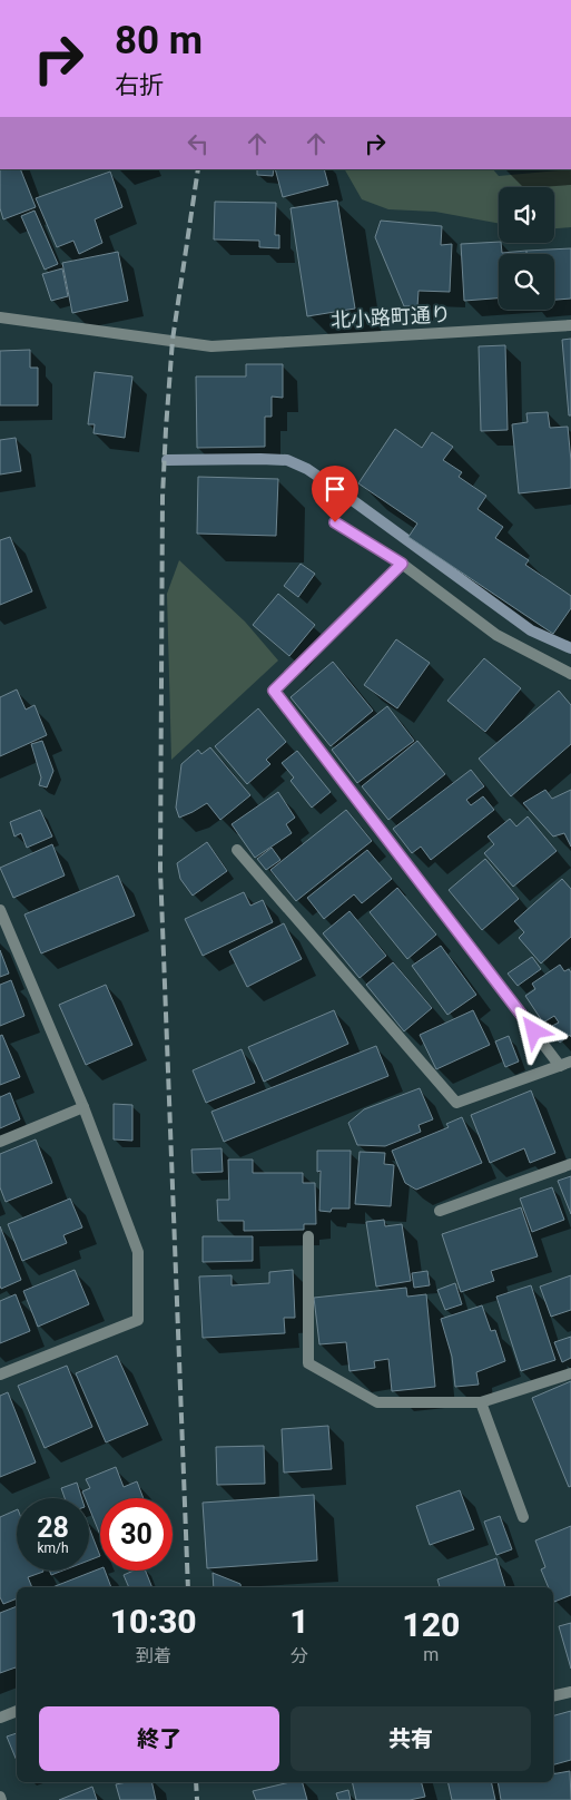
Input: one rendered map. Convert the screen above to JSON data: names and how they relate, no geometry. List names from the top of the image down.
{
  "streets": {
    "street": ["北小路町通り"]
  },
  "page": {
    "turn": ["80 m", "右折"],
    "speed": "28 km/h",
    "limit": "30",
    "eta": [
      "10:30",
      "到着",
      "1",
      "分",
      "120",
      "m"
    ],
    "buttons": ["終了", "共有"]
  }
}
